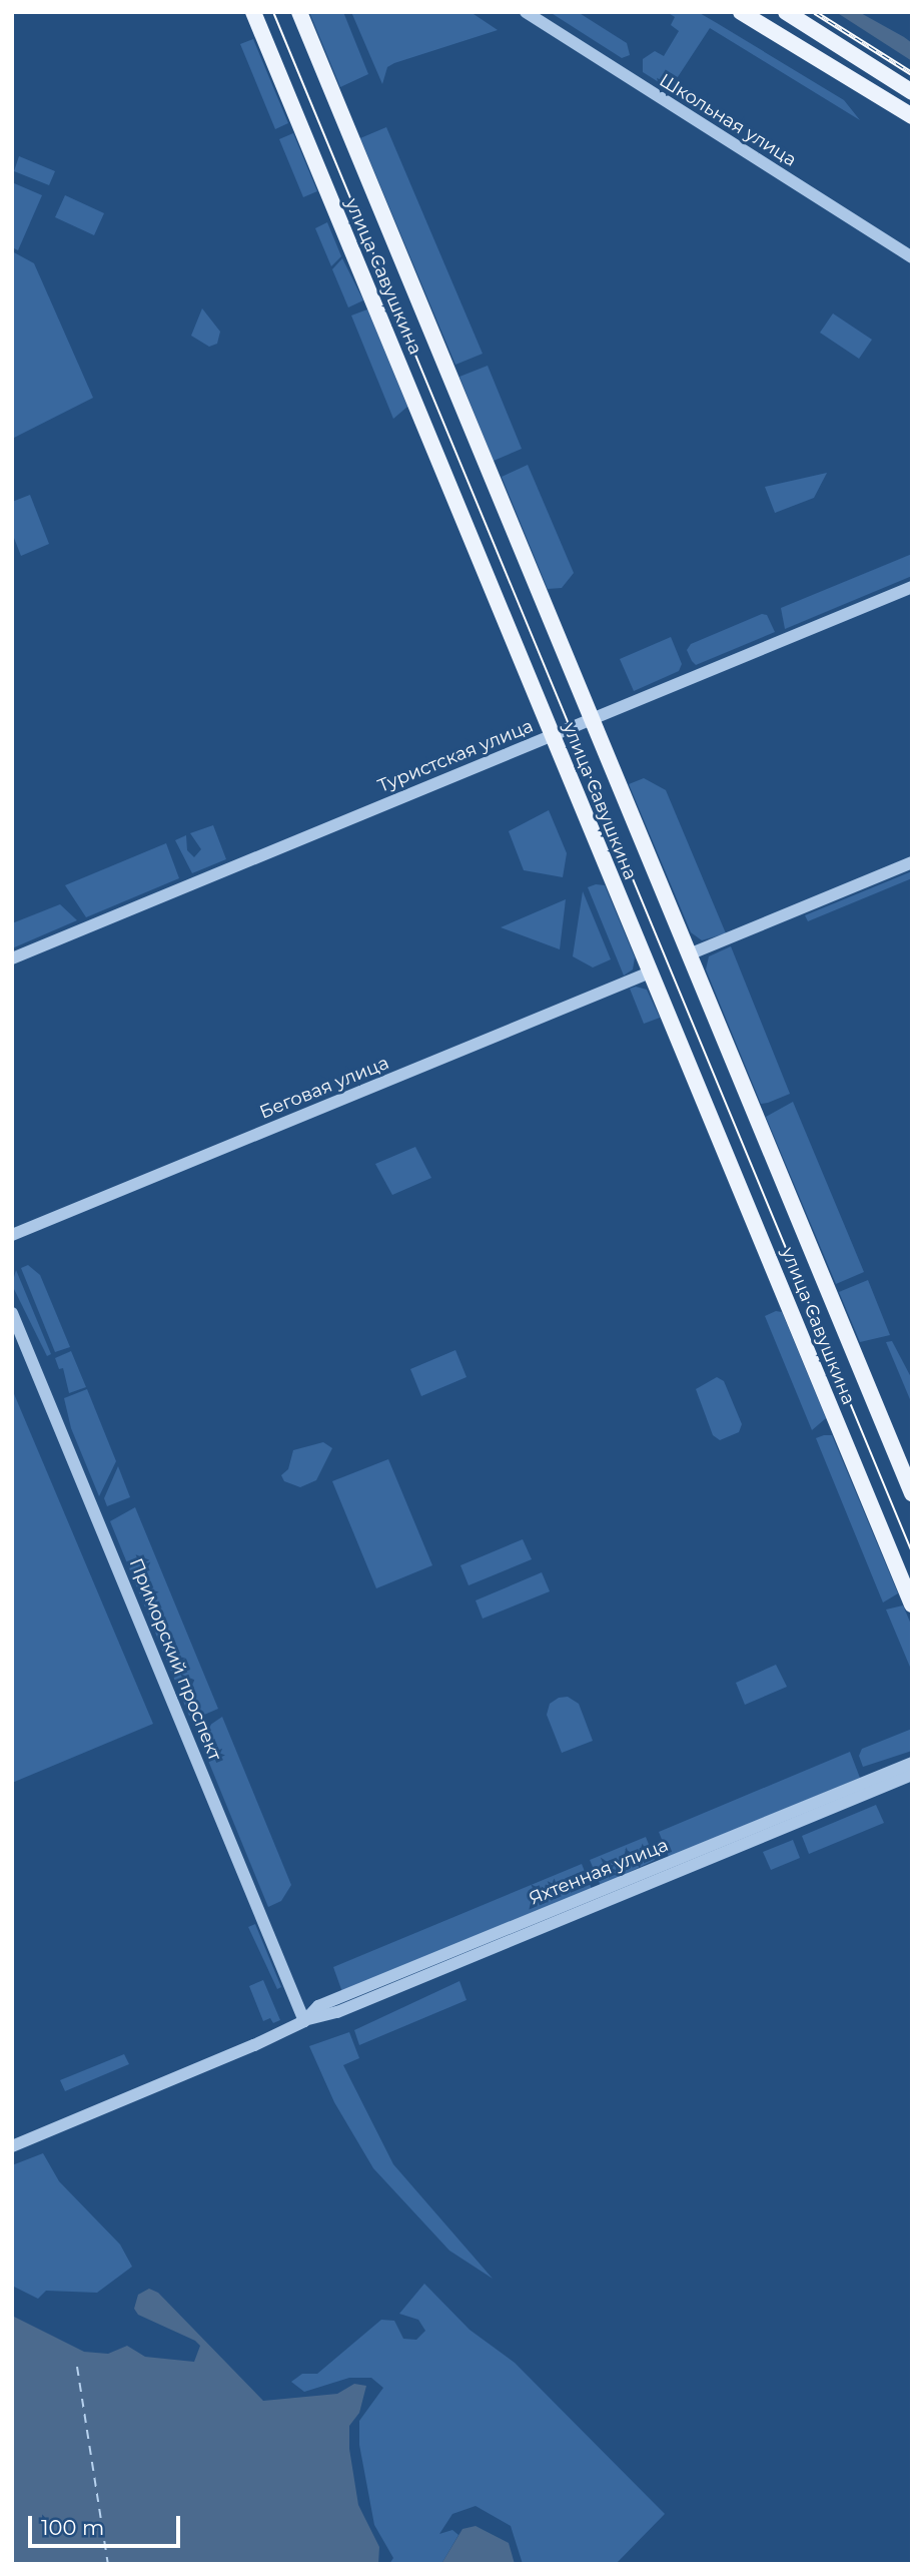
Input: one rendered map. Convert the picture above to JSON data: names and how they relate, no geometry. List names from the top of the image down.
{
  "streets": {
    "main road": ["улица Савушкина"],
    "street": [
      "Школьная улица",
      "Туристская улица",
      "Беговая улица",
      "Приморский проспект",
      "Яхтенная улица"
    ]
  },
  "crossings": [
    ["улица Савушкина", "Туристская улица"],
    ["улица Савушкина", "Беговая улица"],
    ["Приморский проспект", "Яхтенная улица"]
  ],
  "scale_bar": "100 m"
}
